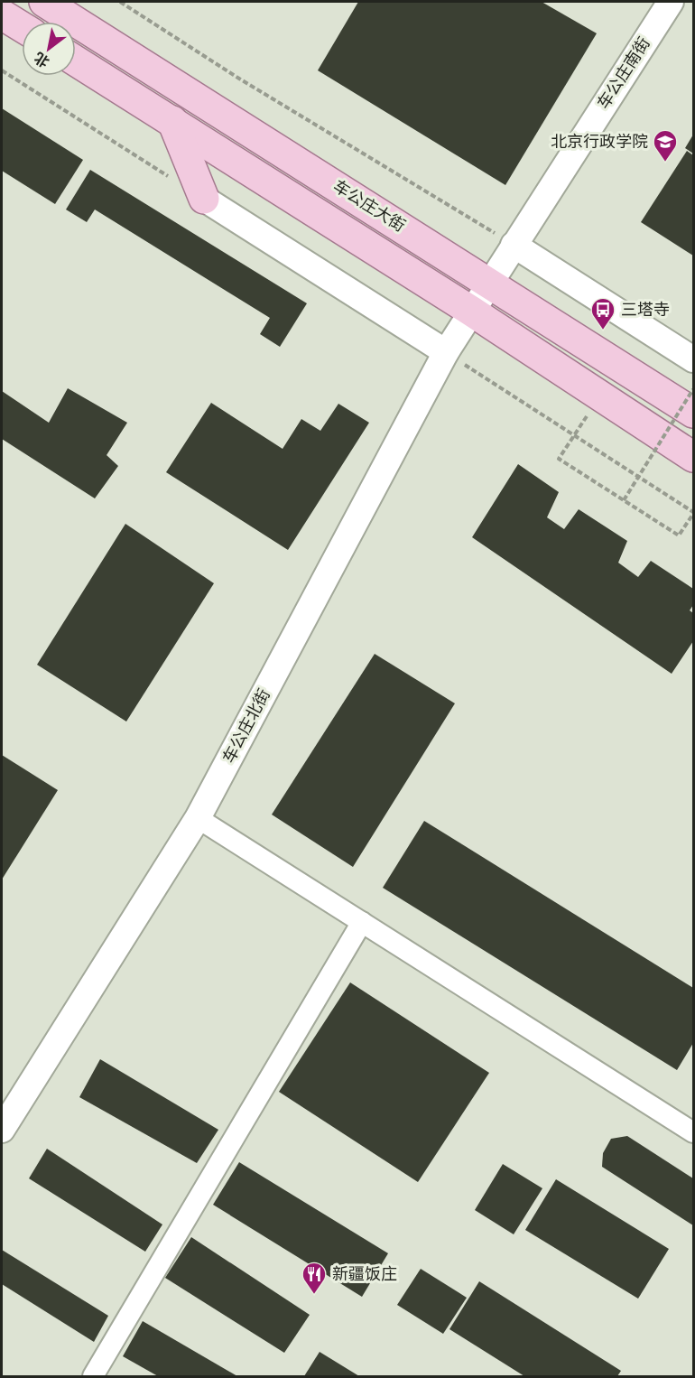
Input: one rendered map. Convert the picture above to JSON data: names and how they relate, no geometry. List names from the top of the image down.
{
  "streets": {
    "main road": ["车公庄大街"],
    "street": ["车公庄南街", "车公庄北街"]
  },
  "crossings": [
    ["车公庄南街", "车公庄大街"],
    ["车公庄南街", "车公庄北街"],
    ["车公庄大街", "车公庄北街"]
  ],
  "places": {
    "school or university": ["北京行政学院"],
    "bus stop": ["三塔寺"],
    "restaurant": ["新疆饭庄"]
  },
  "north": "bottom left"
}
